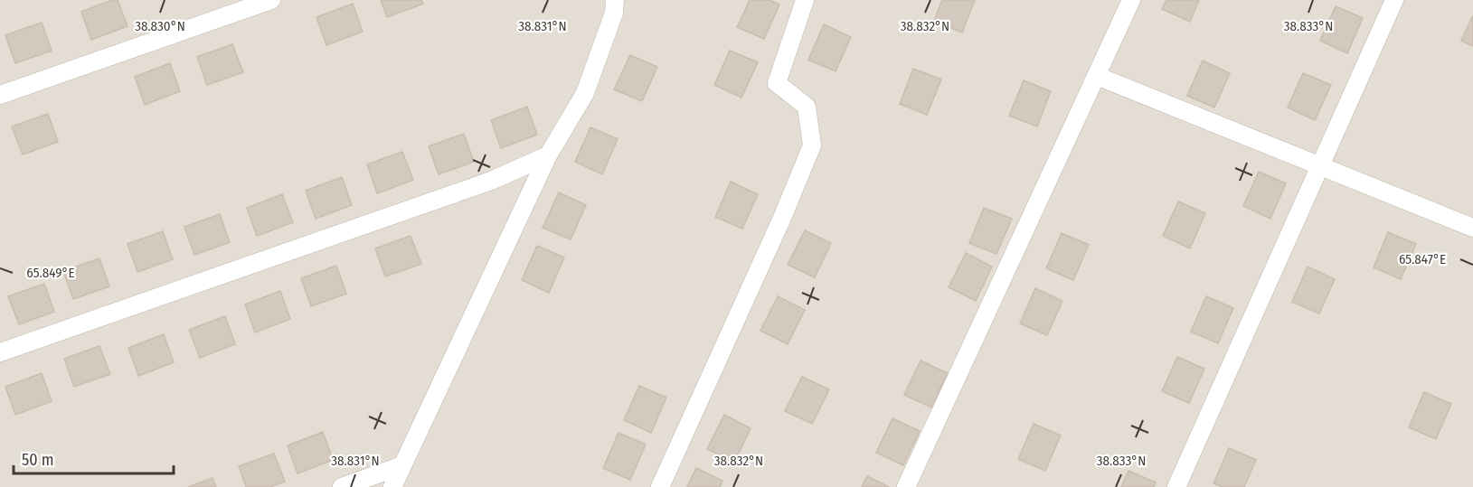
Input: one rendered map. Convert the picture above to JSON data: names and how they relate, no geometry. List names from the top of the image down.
{
  "scale_bar": "50 m",
  "coordinates": [
    "38.830°N",
    "38.831°N",
    "38.832°N",
    "38.833°N",
    "65.847°E",
    "65.849°E"
  ]
}
